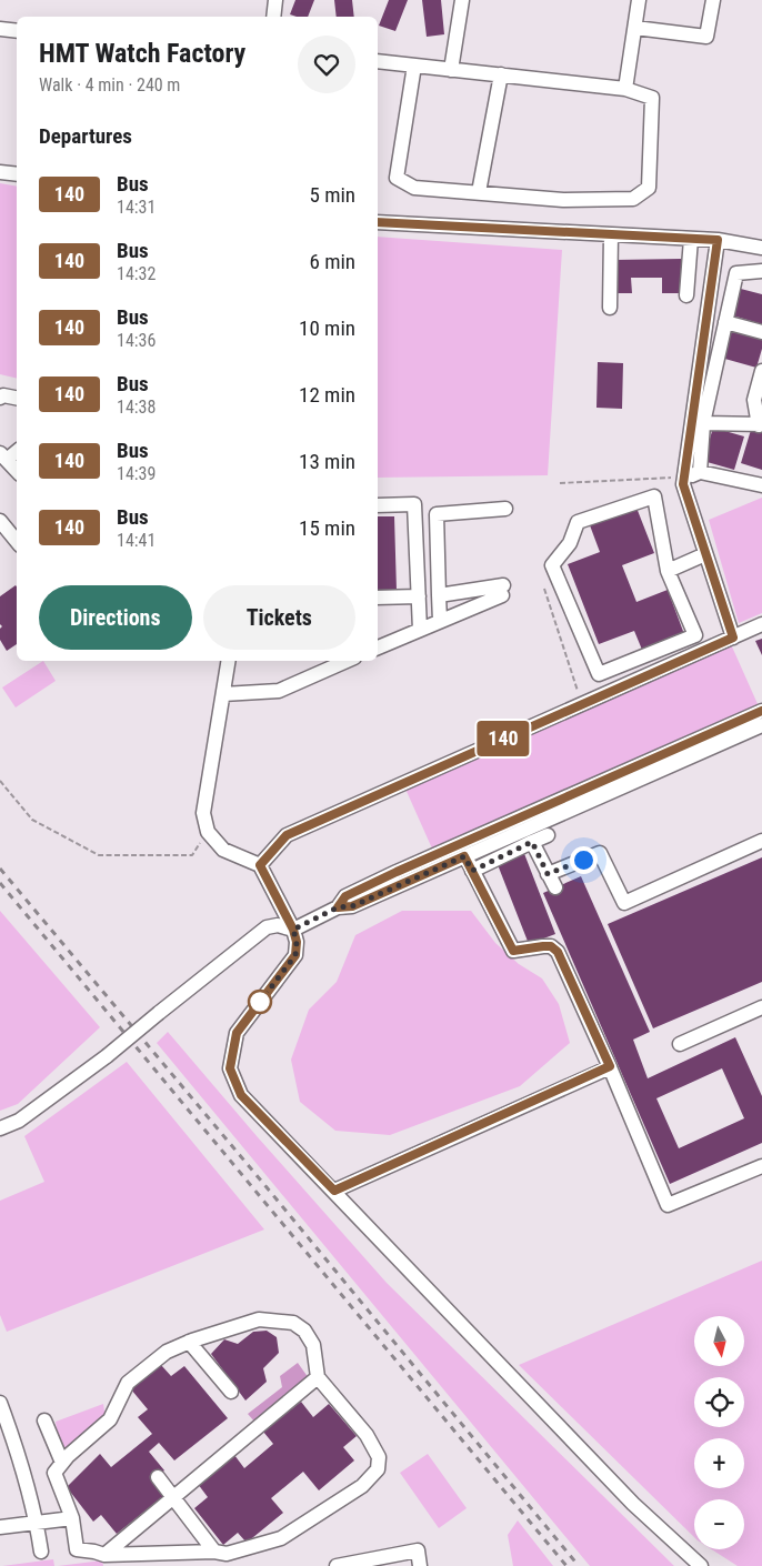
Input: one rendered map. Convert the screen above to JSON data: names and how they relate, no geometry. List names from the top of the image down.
{
  "lines": ["bus line 140"],
  "north": "bottom",
  "page": {
    "on_map": "140",
    "heading": [
      ["HMT Watch Factory", "Walk · 4 min · 240 m"],
      "Departures"
    ],
    "list": [
      {
        "mark": "140",
        "name": "Bus",
        "note": "14:31",
        "value": "5 min"
      },
      {
        "mark": "140",
        "name": "Bus",
        "note": "14:32",
        "value": "6 min"
      },
      {
        "mark": "140",
        "name": "Bus",
        "note": "14:36",
        "value": "10 min"
      },
      {
        "mark": "140",
        "name": "Bus",
        "note": "14:38",
        "value": "12 min"
      },
      {
        "mark": "140",
        "name": "Bus",
        "note": "14:39",
        "value": "13 min"
      },
      {
        "mark": "140",
        "name": "Bus",
        "note": "14:41",
        "value": "15 min"
      }
    ],
    "buttons": ["Directions", "Tickets"],
    "map_buttons": ["+", "−"]
  }
}
